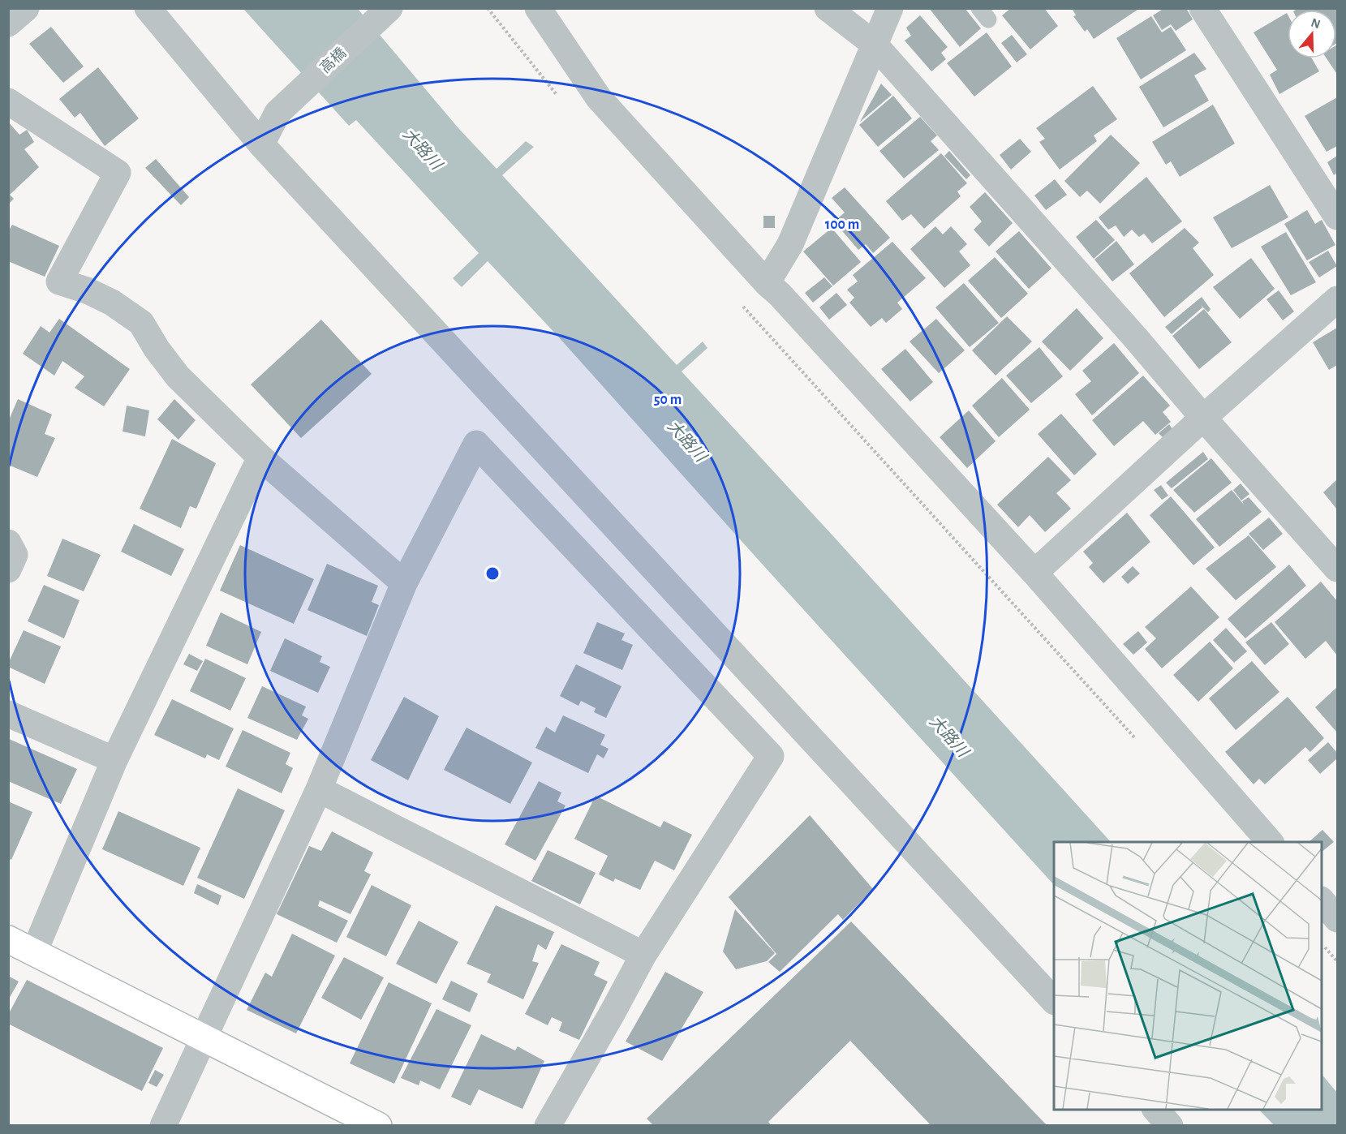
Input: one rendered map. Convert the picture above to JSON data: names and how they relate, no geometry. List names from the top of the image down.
{
  "streets": {
    "street": ["高橋"]
  },
  "water": ["大路川"],
  "north": "top",
  "rings": ["100 m", "50 m"]
}
